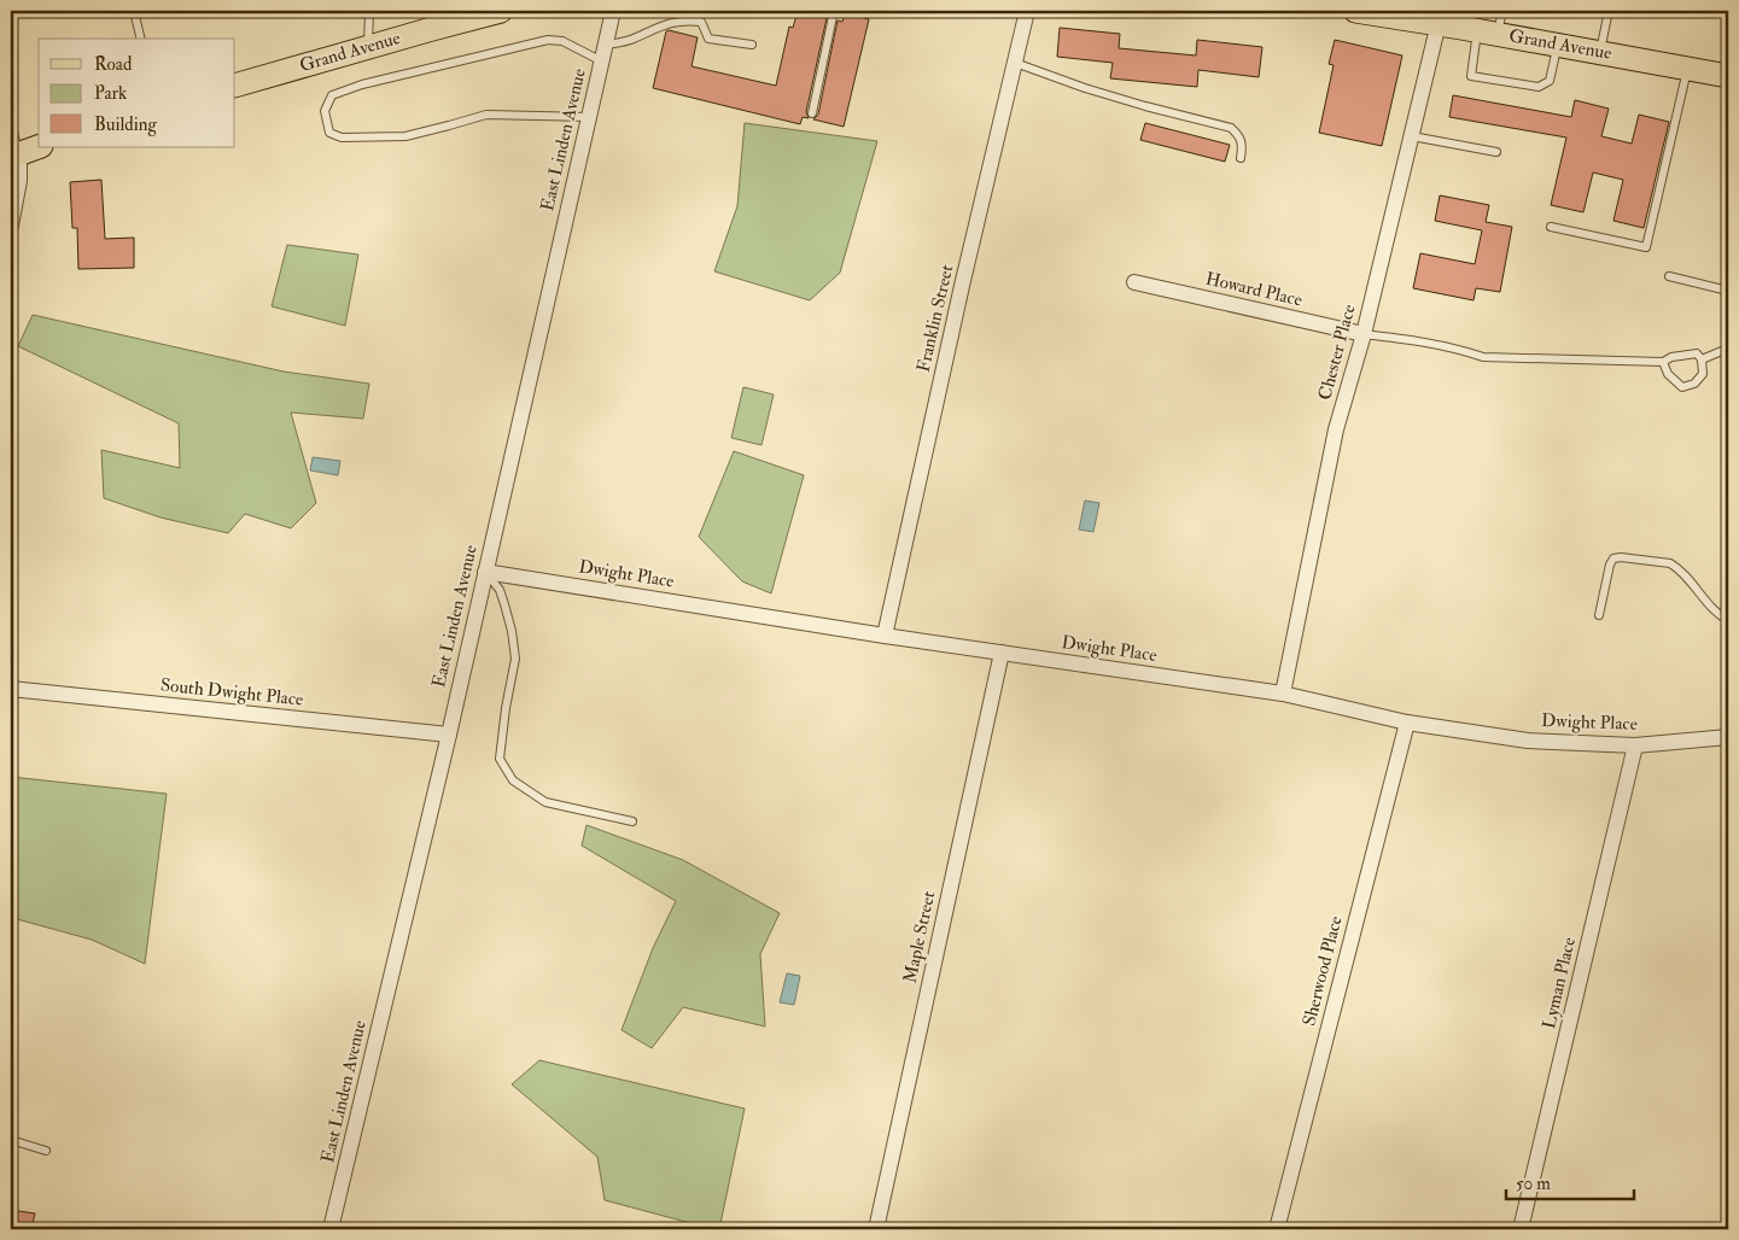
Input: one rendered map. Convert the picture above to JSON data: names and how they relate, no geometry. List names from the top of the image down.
{
  "streets": {
    "main road": ["Grand Avenue"],
    "street": [
      "East Linden Avenue",
      "Howard Place",
      "Franklin Street",
      "Chester Place",
      "Dwight Place",
      "South Dwight Place",
      "Maple Street",
      "Sherwood Place",
      "Lyman Place"
    ]
  },
  "crossings": [
    ["Grand Avenue", "Chester Place"],
    ["East Linden Avenue", "Dwight Place"],
    ["East Linden Avenue", "South Dwight Place"],
    ["Howard Place", "Chester Place"],
    ["Franklin Street", "Dwight Place"],
    ["Chester Place", "Dwight Place"],
    ["Dwight Place", "Maple Street"],
    ["Dwight Place", "Sherwood Place"],
    ["Dwight Place", "Lyman Place"]
  ],
  "legend": ["Road", "Park", "Building"],
  "scale_bar": "50 m"
}
